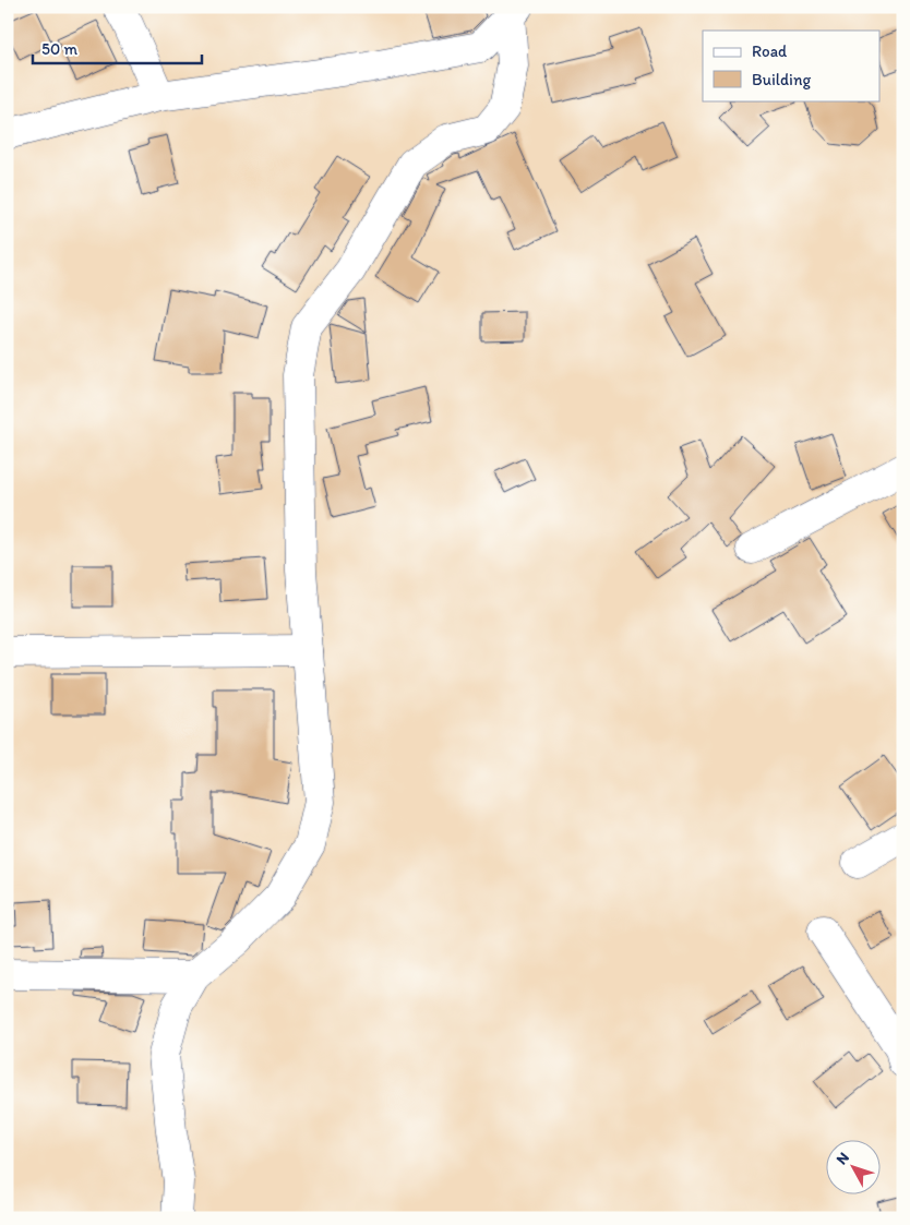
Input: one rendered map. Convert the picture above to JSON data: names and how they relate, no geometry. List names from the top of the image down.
{
  "legend": ["Road", "Building"],
  "scale_bar": "50 m",
  "north": "top left"
}
